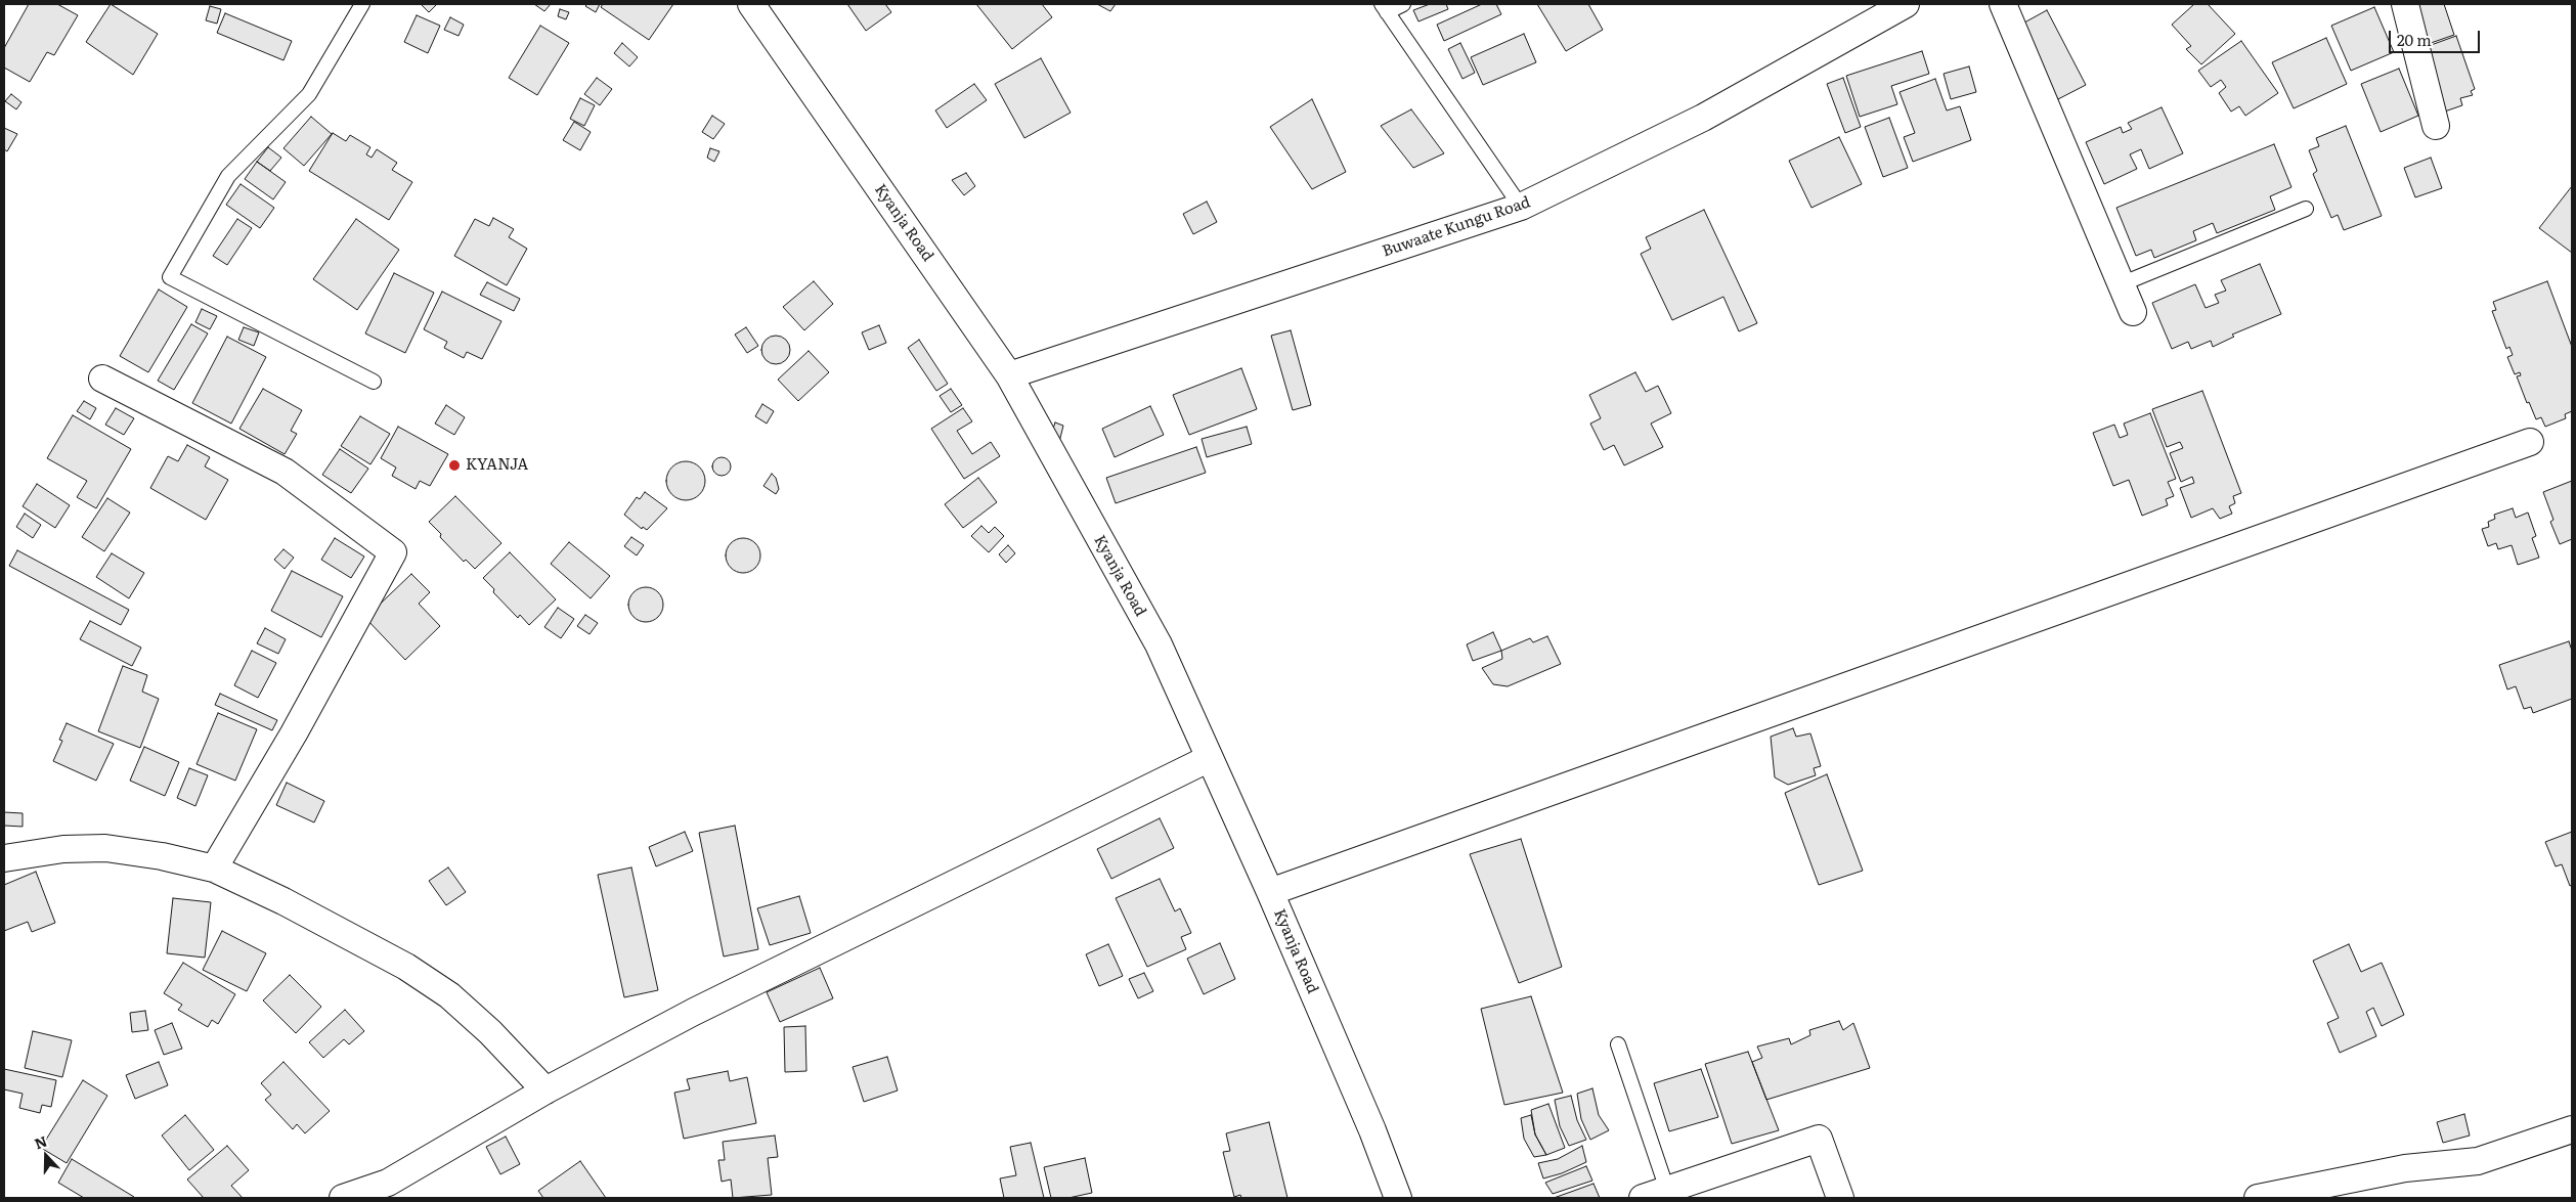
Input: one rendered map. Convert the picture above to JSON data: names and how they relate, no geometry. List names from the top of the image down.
{
  "streets": {
    "street": ["Kyanja Road", "Buwaate Kungu Road"]
  },
  "crossings": [
    ["Kyanja Road", "Buwaate Kungu Road"]
  ],
  "places": ["KYANJA"],
  "scale_bar": "20 m",
  "north": "top"
}
